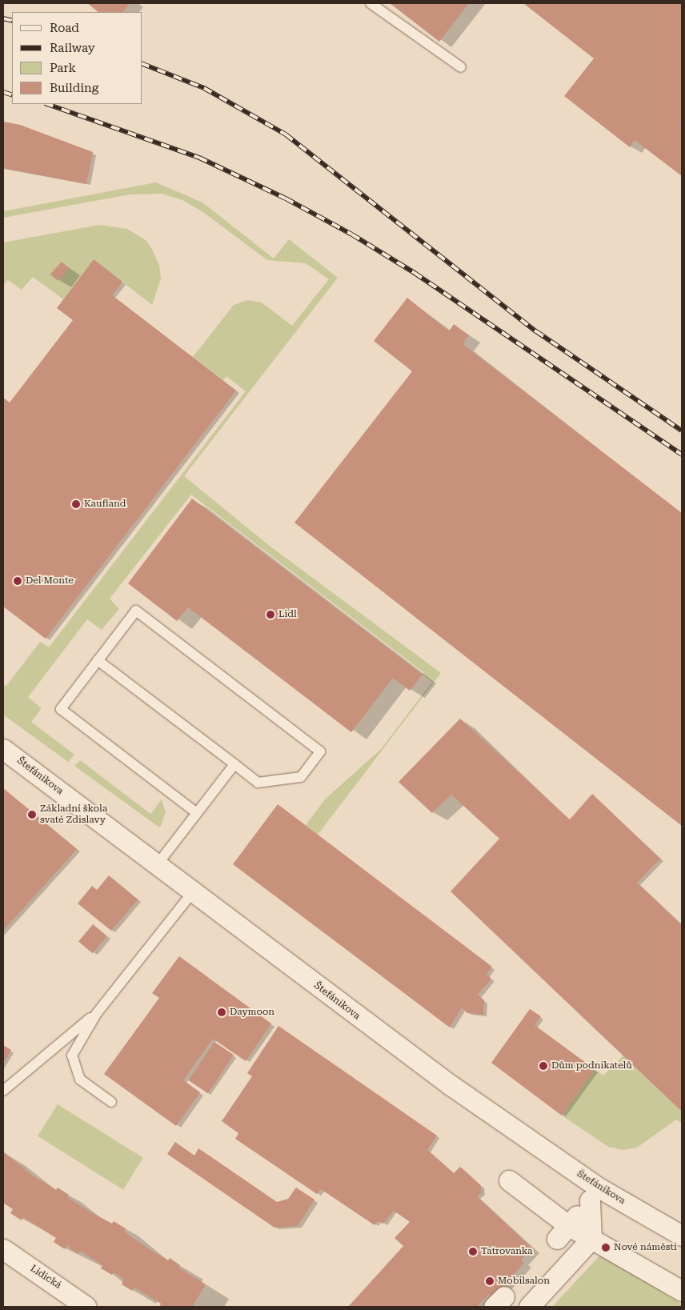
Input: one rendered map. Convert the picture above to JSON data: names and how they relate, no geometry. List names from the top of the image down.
{
  "streets": {
    "street": ["Štefánikova", "Lidická"]
  },
  "places": [
    "Kaufland",
    "Del Monte",
    "Lidl",
    "Základní škola svaté Zdislavy",
    "Daymoon",
    "Dům podnikatelů",
    "Nové náměstí",
    "Tatrovanka",
    "Mobilsalon"
  ],
  "legend": [
    "Road",
    "Railway",
    "Park",
    "Building"
  ]
}
